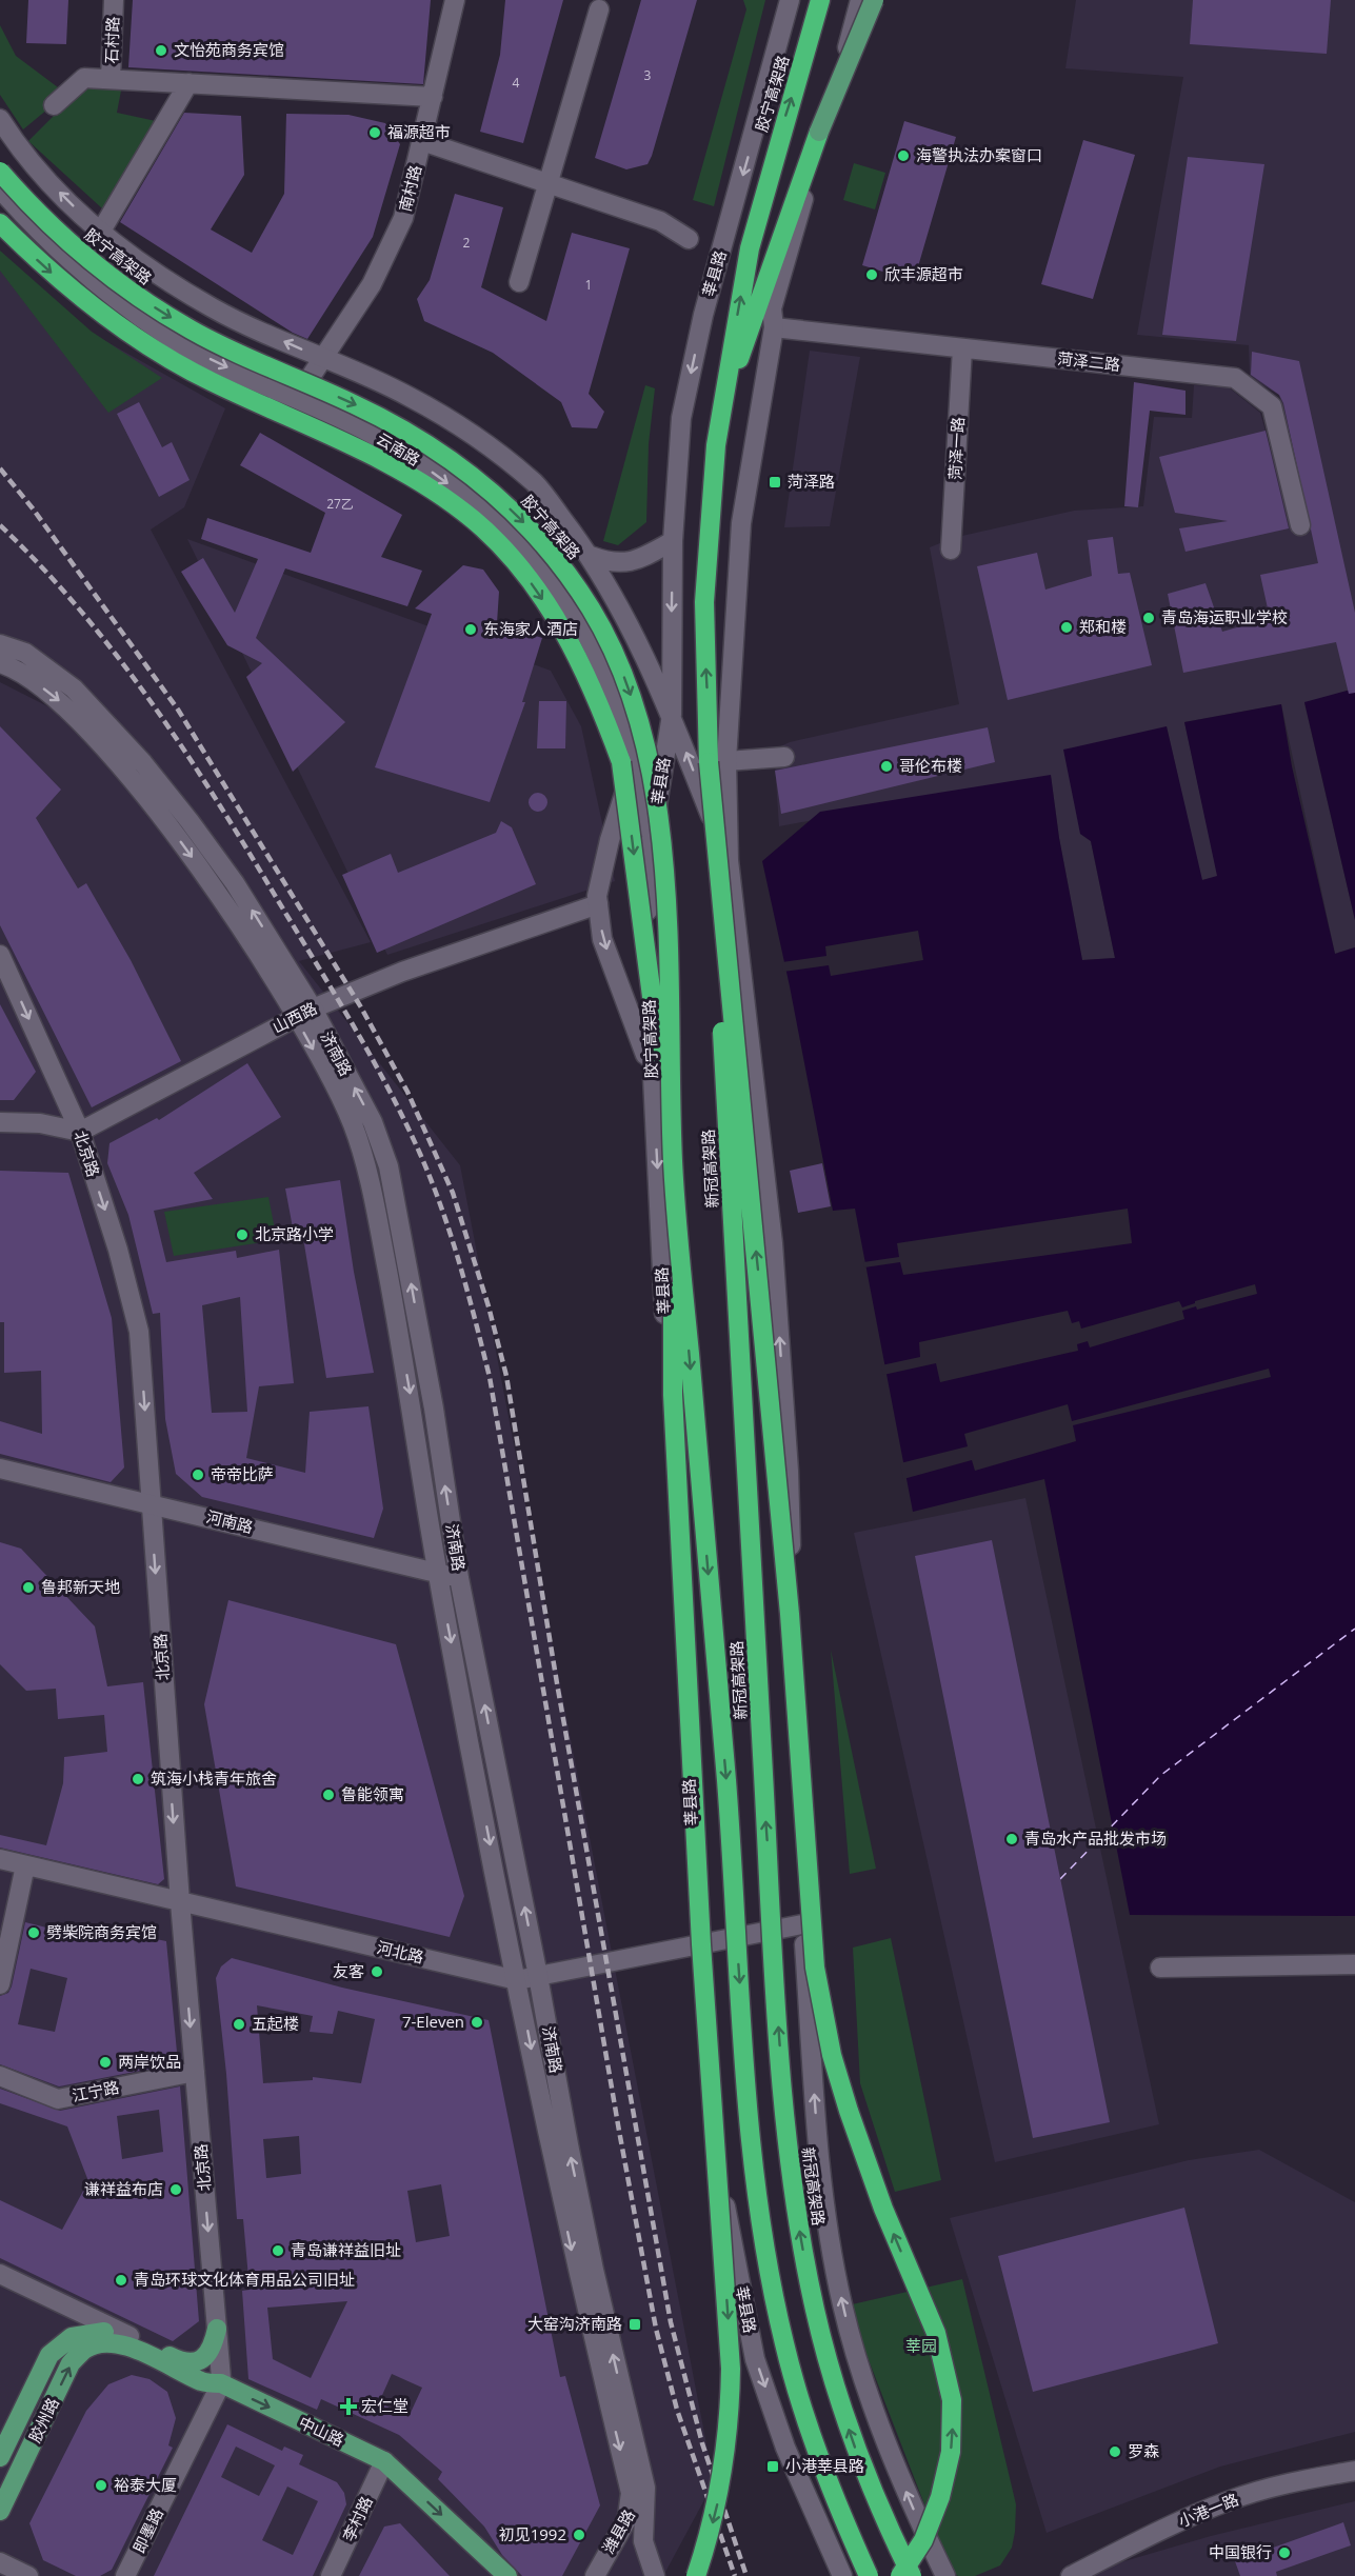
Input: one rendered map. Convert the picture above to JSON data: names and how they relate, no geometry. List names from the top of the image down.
{
  "streets": {
    "highway": ["胶宁高架路", "新冠高架路"],
    "main road": ["胶州路", "中山路"],
    "street": [
      "石村路",
      "南村路",
      "莘县路",
      "菏泽二路",
      "菏泽一路",
      "云南路",
      "山西路",
      "济南路",
      "北京路",
      "河南路",
      "河北路",
      "江宁路",
      "小港一路",
      "李村路",
      "即墨路",
      "潍县路"
    ]
  },
  "crossings": [
    ["胶宁高架路", "新冠高架路"],
    ["南村路", "云南路"],
    ["莘县路", "云南路"],
    ["莘县路", "河北路"],
    ["菏泽二路", "菏泽一路"],
    ["山西路", "济南路"],
    ["山西路", "北京路"],
    ["济南路", "河南路"],
    ["济南路", "河北路"],
    ["济南路", "潍县路"],
    ["北京路", "河南路"],
    ["北京路", "河北路"],
    ["北京路", "江宁路"],
    ["北京路", "中山路"],
    ["北京路", "即墨路"],
    ["胶州路", "中山路"],
    ["中山路", "李村路"],
    ["中山路", "即墨路"]
  ],
  "one_way": ["北京路", "胶州路", "中山路"],
  "parks": ["莘园"],
  "places": {
    "other": [
      "文怡苑商务宾馆",
      "福源超市",
      "海警执法办案窗口",
      "欣丰源超市",
      "青岛海运职业学校",
      "郑和楼",
      "东海家人酒店",
      "哥伦布楼",
      "北京路小学",
      "帝帝比萨",
      "鲁邦新天地",
      "筑海小栈青年旅舍",
      "鲁能领寓",
      "青岛水产品批发市场",
      "劈柴院商务宾馆",
      "友客",
      "7-Eleven",
      "五起楼",
      "两岸饮品",
      "谦祥益布店",
      "青岛谦祥益旧址",
      "青岛环球文化体育用品公司旧址",
      "罗森",
      "裕泰大厦",
      "初见1992",
      "中国银行"
    ],
    "transit": ["菏泽路", "大窑沟济南路", "小港莘县路"],
    "health": ["宏仁堂"]
  },
  "house_numbers": [
    "3",
    "4",
    "2",
    "1",
    "27乙"
  ]
}
